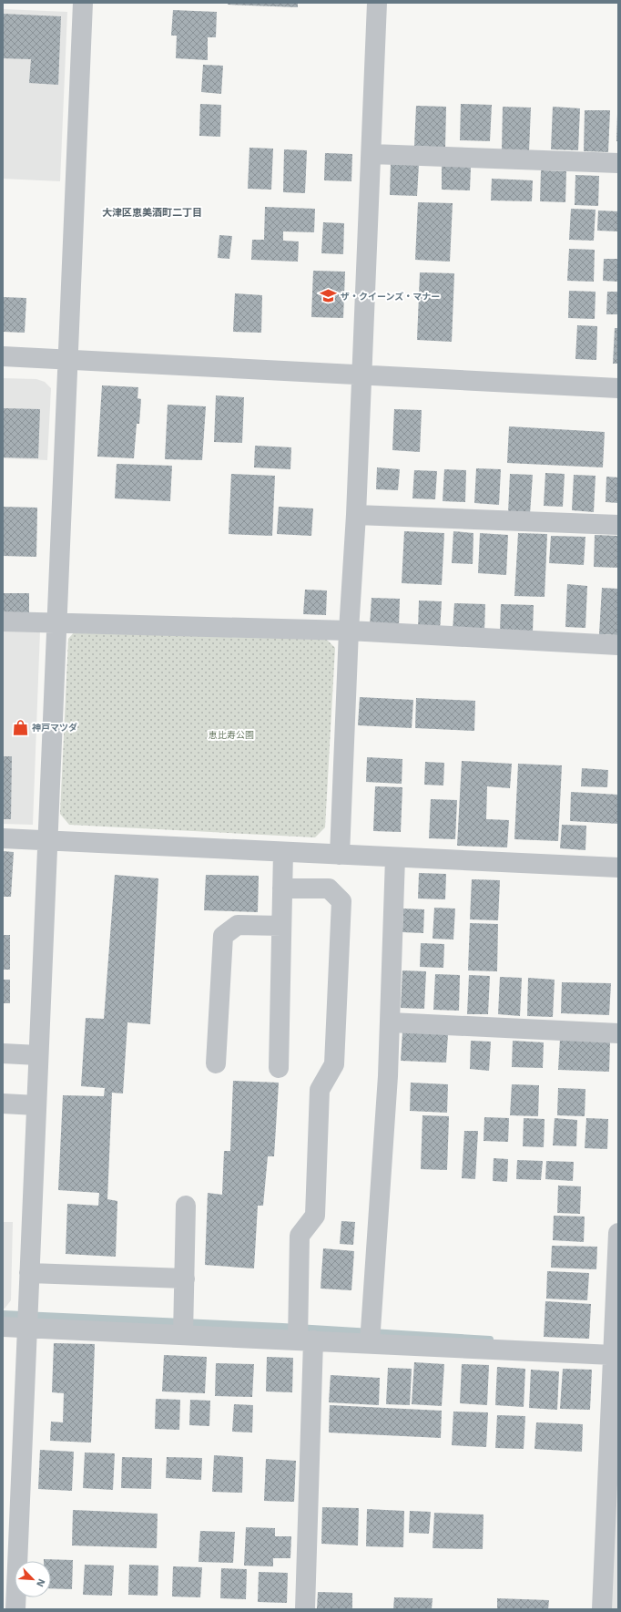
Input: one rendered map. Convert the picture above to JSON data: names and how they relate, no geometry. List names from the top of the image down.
{
  "districts": ["大津区恵美酒町二丁目"],
  "parks": ["恵比寿公園"],
  "places": {
    "school or university": ["ザ・クイーンズ・マナー"],
    "shop": ["神戸マツダ"]
  },
  "north": "bottom right"
}
